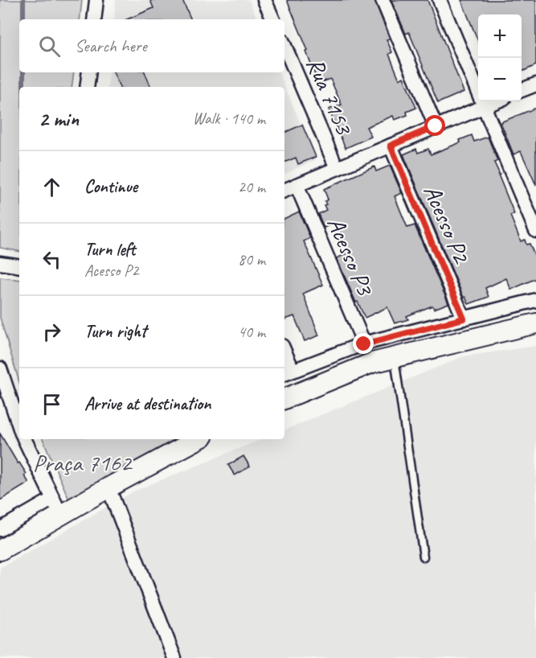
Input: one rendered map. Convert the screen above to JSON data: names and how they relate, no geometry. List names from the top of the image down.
{
  "streets": {
    "street": ["Rua 7153", "Acesso P2", "Acesso P3"]
  },
  "parks": ["Praça 7162"],
  "page": {
    "map_buttons": ["+", "−"],
    "search": "Search here",
    "heading": ["2 min", "Walk · 140 m"],
    "list": [
      ["Continue", "20 m"],
      ["Turn left", "Acesso P2", "80 m"],
      ["Turn right", "40 m"],
      "Arrive at destination"
    ]
  }
}
